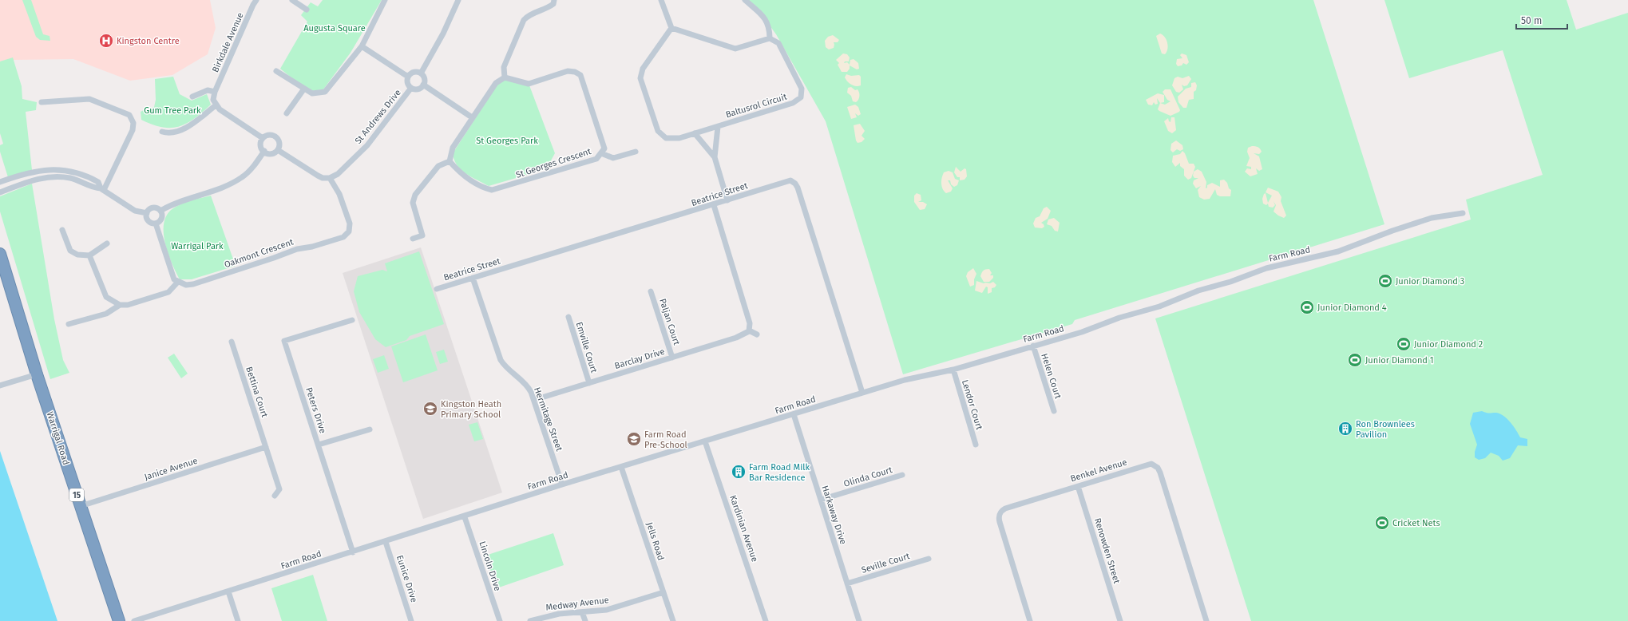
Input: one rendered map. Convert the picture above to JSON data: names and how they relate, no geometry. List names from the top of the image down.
{
  "streets": {
    "highway": ["Warrigal Road", "15"],
    "street": [
      "Birkdale Avenue",
      "Baltusrol Circuit",
      "St Andrews Drive",
      "St Georges Crescent",
      "Beatrice Street",
      "Oakmont Crescent",
      "Farm Road",
      "Paljan Court",
      "Emville Court",
      "Barclay Drive",
      "Helen Court",
      "Bettina Court",
      "Lendor Court",
      "Peters Drive",
      "Hermitage Street",
      "Janice Avenue",
      "Benkel Avenue",
      "Olinda Court",
      "Harkaway Drive",
      "Kardinian Avenue",
      "Jells Road",
      "Renowden Street",
      "Seville Court",
      "Lincoln Drive",
      "Eunice Drive",
      "Medway Avenue"
    ]
  },
  "crossings": [
    ["St Andrews Drive", "Oakmont Crescent"],
    ["Beatrice Street", "Farm Road"],
    ["Beatrice Street", "Hermitage Street"],
    ["Farm Road", "Helen Court"],
    ["Farm Road", "Lendor Court"],
    ["Farm Road", "Peters Drive"],
    ["Farm Road", "Hermitage Street"],
    ["Farm Road", "Harkaway Drive"],
    ["Farm Road", "Kardinian Avenue"],
    ["Farm Road", "Jells Road"],
    ["Farm Road", "Lincoln Drive"],
    ["Farm Road", "Eunice Drive"],
    ["Paljan Court", "Barclay Drive"],
    ["Emville Court", "Barclay Drive"],
    ["Barclay Drive", "Hermitage Street"],
    ["Bettina Court", "Janice Avenue"],
    ["Warrigal Road", "Janice Avenue"],
    ["Benkel Avenue", "Renowden Street"],
    ["Olinda Court", "Harkaway Drive"],
    ["Harkaway Drive", "Seville Court"],
    ["Jells Road", "Medway Avenue"]
  ],
  "parks": [
    "Augusta Square",
    "Gum Tree Park",
    "St Georges Park",
    "Warrigal Park"
  ],
  "places": {
    "hospital": ["Kingston Centre"],
    "sports": [
      "Junior Diamond 3",
      "Junior Diamond 4",
      "Junior Diamond 2",
      "Junior Diamond 1",
      "Cricket Nets"
    ],
    "school or university": ["Kingston Heath Primary School", "Farm Road Pre-School"],
    "building": ["Ron Brownlees Pavilion", "Farm Road Milk Bar Residence"]
  },
  "scale_bar": "50 m"
}
